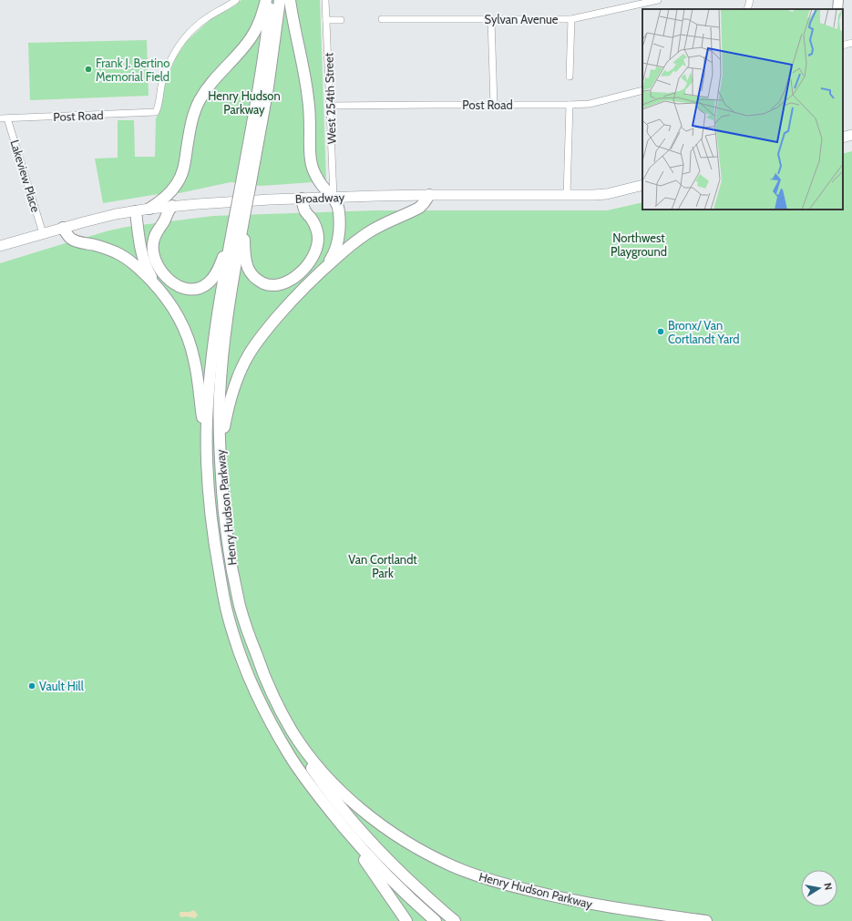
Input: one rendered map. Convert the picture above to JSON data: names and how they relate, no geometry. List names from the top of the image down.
{
  "streets": {
    "highway": ["Henry Hudson Parkway"],
    "main road": ["Broadway"],
    "street": [
      "Sylvan Avenue",
      "West 254th Street",
      "Post Road",
      "Lakeview Place"
    ]
  },
  "crossings": [
    ["West 254th Street", "Post Road"],
    ["West 254th Street", "Broadway"],
    ["Post Road", "Lakeview Place"],
    ["Lakeview Place", "Broadway"]
  ],
  "parks": ["Henry Hudson Parkway", "Northwest Playground", "Van Cortlandt Park"],
  "places": ["Frank J. Bertino Memorial Field", "Bronx/ Van Cortlandt Yard", "Vault Hill"],
  "north": "right"
}
